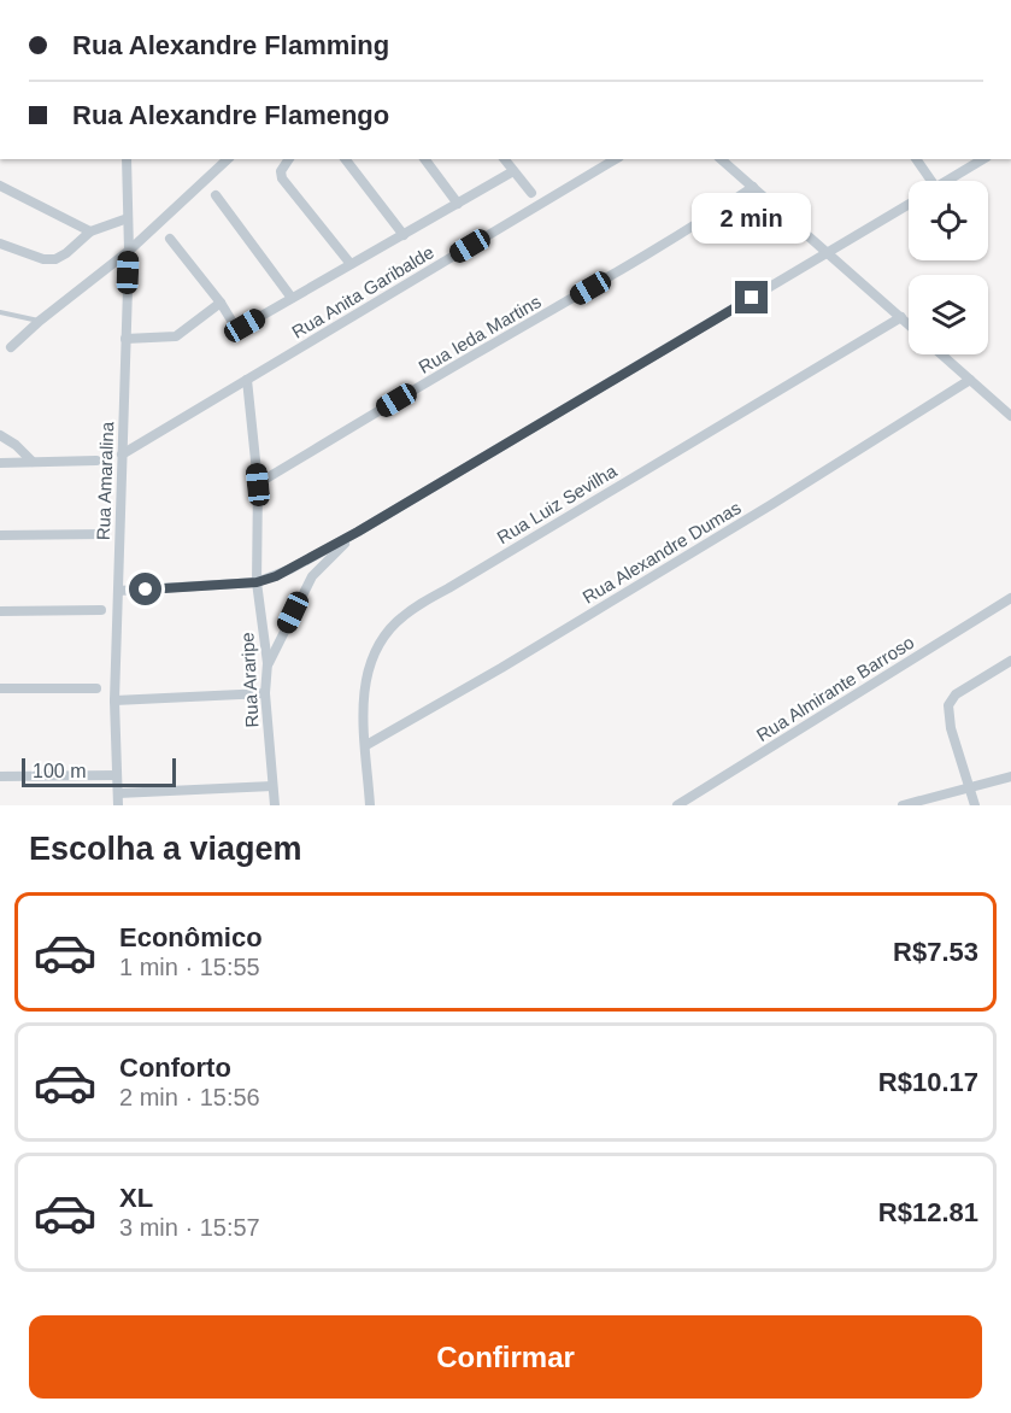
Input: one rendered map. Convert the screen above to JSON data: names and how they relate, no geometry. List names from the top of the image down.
{
  "streets": {
    "street": [
      "Rua Anita Garibalde",
      "Rua Ieda Martins",
      "Rua Amaralina",
      "Rua Luiz Sevilha",
      "Rua Alexandre Dumas",
      "Rua Araripe",
      "Rua Almirante Barroso"
    ]
  },
  "crossings": [
    ["Rua Anita Garibalde", "Rua Amaralina"],
    ["Rua Anita Garibalde", "Rua Araripe"],
    ["Rua Ieda Martins", "Rua Araripe"],
    ["Rua Luiz Sevilha", "Rua Alexandre Dumas"]
  ],
  "scale_bar": "100 m",
  "page": {
    "banner": ["Rua Alexandre Flamming", "Rua Alexandre Flamengo"],
    "bubble": "2 min",
    "scale": "100 m",
    "heading": "Escolha a viagem",
    "list": [
      {
        "name": "Econômico",
        "note": "1 min · 15:55",
        "value": "R$7.53"
      },
      {
        "name": "Conforto",
        "note": "2 min · 15:56",
        "value": "R$10.17"
      },
      {
        "name": "XL",
        "note": "3 min · 15:57",
        "value": "R$12.81"
      }
    ],
    "buttons": "Confirmar"
  }
}
